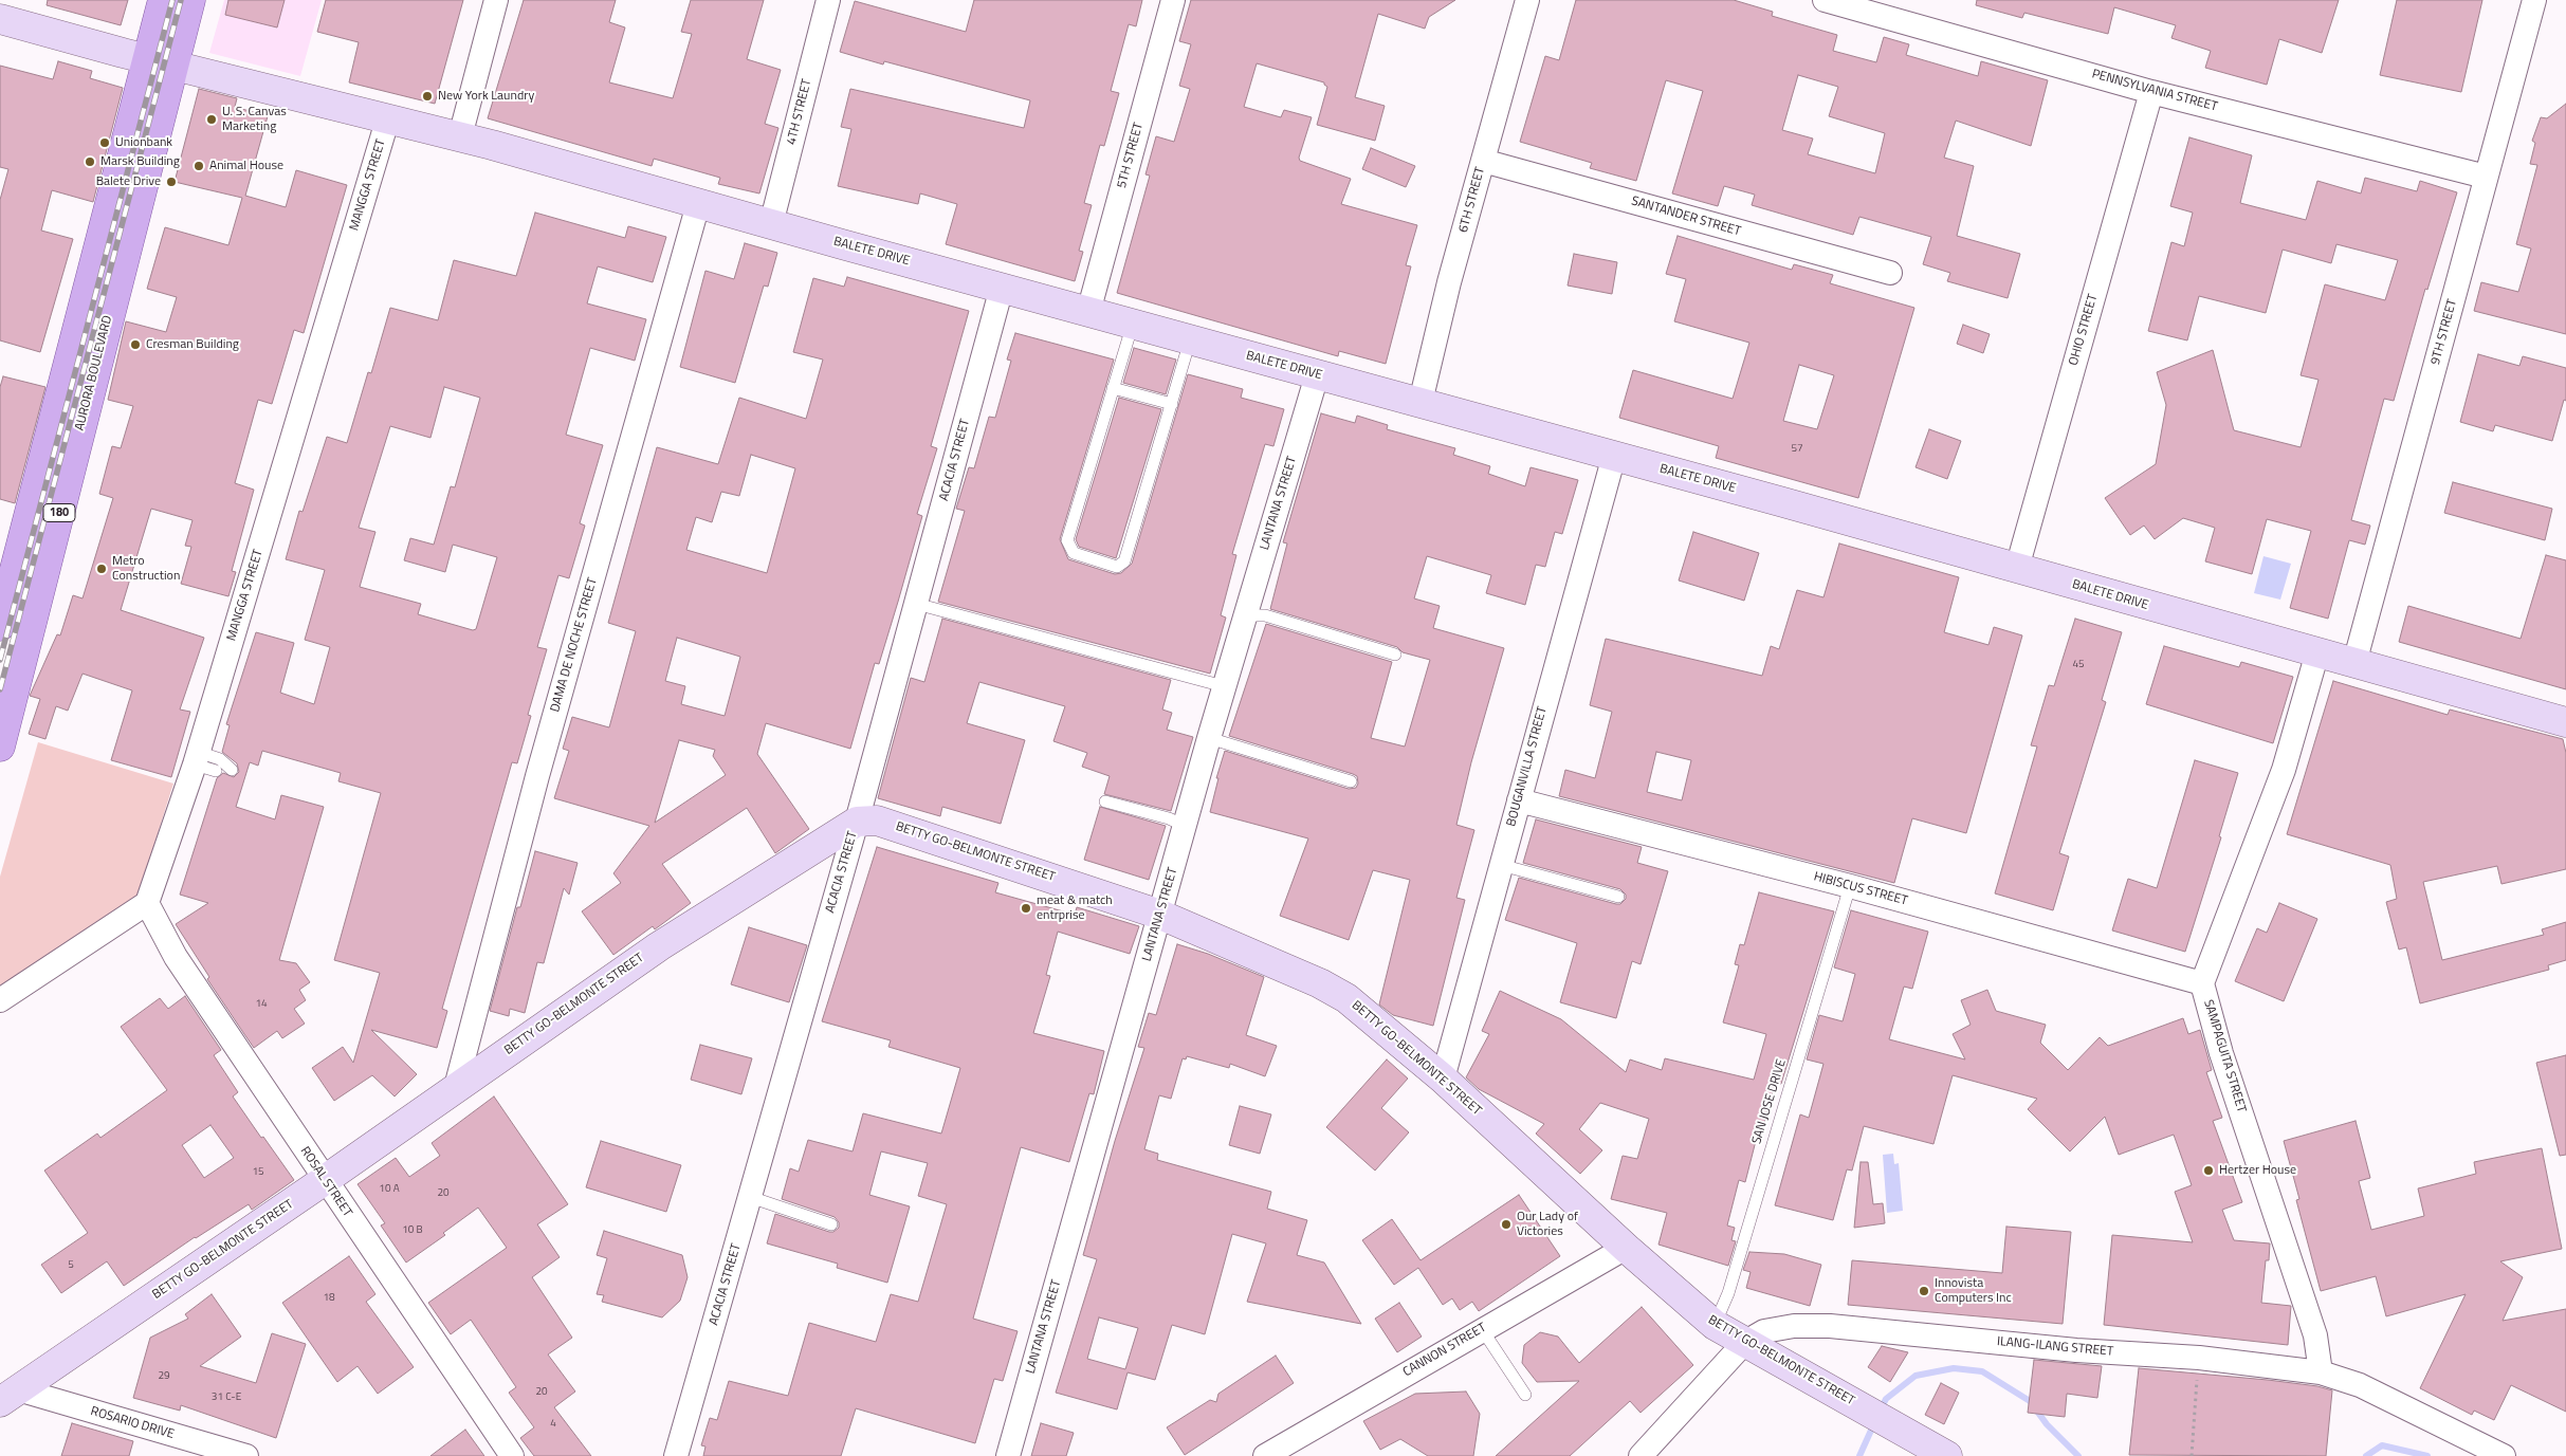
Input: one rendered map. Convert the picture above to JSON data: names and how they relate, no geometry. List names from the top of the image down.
{
  "streets": {
    "main road": ["AURORA BOULEVARD", "180"],
    "street": [
      "PENNSYLVANIA STREET",
      "4TH STREET",
      "5TH STREET",
      "MANGGA STREET",
      "6TH STREET",
      "SANTANDER STREET",
      "BALETE DRIVE",
      "OHIO STREET",
      "9TH STREET",
      "ACACIA STREET",
      "LANTANA STREET",
      "DAMA DE NOCHE STREET",
      "BOUGANVILLA STREET",
      "BETTY GO-BELMONTE STREET",
      "HIBISCUS STREET",
      "SAMPAGUITA STREET",
      "ROSAL STREET",
      "ILANG-ILANG STREET",
      "CANNON STREET",
      "ROSARIO DRIVE"
    ],
    "lane": ["SAN JOSE DRIVE"]
  },
  "crossings": [
    ["PENNSYLVANIA STREET", "OHIO STREET"],
    ["PENNSYLVANIA STREET", "9TH STREET"],
    ["4TH STREET", "BALETE DRIVE"],
    ["5TH STREET", "BALETE DRIVE"],
    ["MANGGA STREET", "BALETE DRIVE"],
    ["MANGGA STREET", "ROSAL STREET"],
    ["6TH STREET", "SANTANDER STREET"],
    ["6TH STREET", "BALETE DRIVE"],
    ["BALETE DRIVE", "OHIO STREET"],
    ["BALETE DRIVE", "9TH STREET"],
    ["BALETE DRIVE", "AURORA BOULEVARD"],
    ["BALETE DRIVE", "ACACIA STREET"],
    ["BALETE DRIVE", "LANTANA STREET"],
    ["BALETE DRIVE", "DAMA DE NOCHE STREET"],
    ["BALETE DRIVE", "BOUGANVILLA STREET"],
    ["BALETE DRIVE", "SAMPAGUITA STREET"],
    ["ACACIA STREET", "BETTY GO-BELMONTE STREET"],
    ["LANTANA STREET", "BETTY GO-BELMONTE STREET"],
    ["DAMA DE NOCHE STREET", "BETTY GO-BELMONTE STREET"],
    ["BOUGANVILLA STREET", "BETTY GO-BELMONTE STREET"],
    ["BOUGANVILLA STREET", "HIBISCUS STREET"],
    ["BETTY GO-BELMONTE STREET", "SAN JOSE DRIVE"],
    ["BETTY GO-BELMONTE STREET", "ROSAL STREET"],
    ["BETTY GO-BELMONTE STREET", "ILANG-ILANG STREET"],
    ["BETTY GO-BELMONTE STREET", "CANNON STREET"],
    ["BETTY GO-BELMONTE STREET", "ROSARIO DRIVE"],
    ["HIBISCUS STREET", "SAMPAGUITA STREET"],
    ["HIBISCUS STREET", "SAN JOSE DRIVE"],
    ["SAMPAGUITA STREET", "ILANG-ILANG STREET"]
  ],
  "places": [
    "New York Laundry",
    "U. S. Canvas Marketing",
    "Unionbank",
    "Marsk Building",
    "Animal House",
    "Balete Drive",
    "Cresman Building",
    "Metro Construction",
    "meat & match entrprise",
    "Hertzer House",
    "Our Lady of Victories",
    "Innovista Computers Inc"
  ],
  "house_numbers": [
    "57",
    "45",
    "14",
    "15",
    "10 A",
    "20",
    "10 B",
    "5",
    "18",
    "29",
    "20",
    "31 C-E",
    "4"
  ]
}
